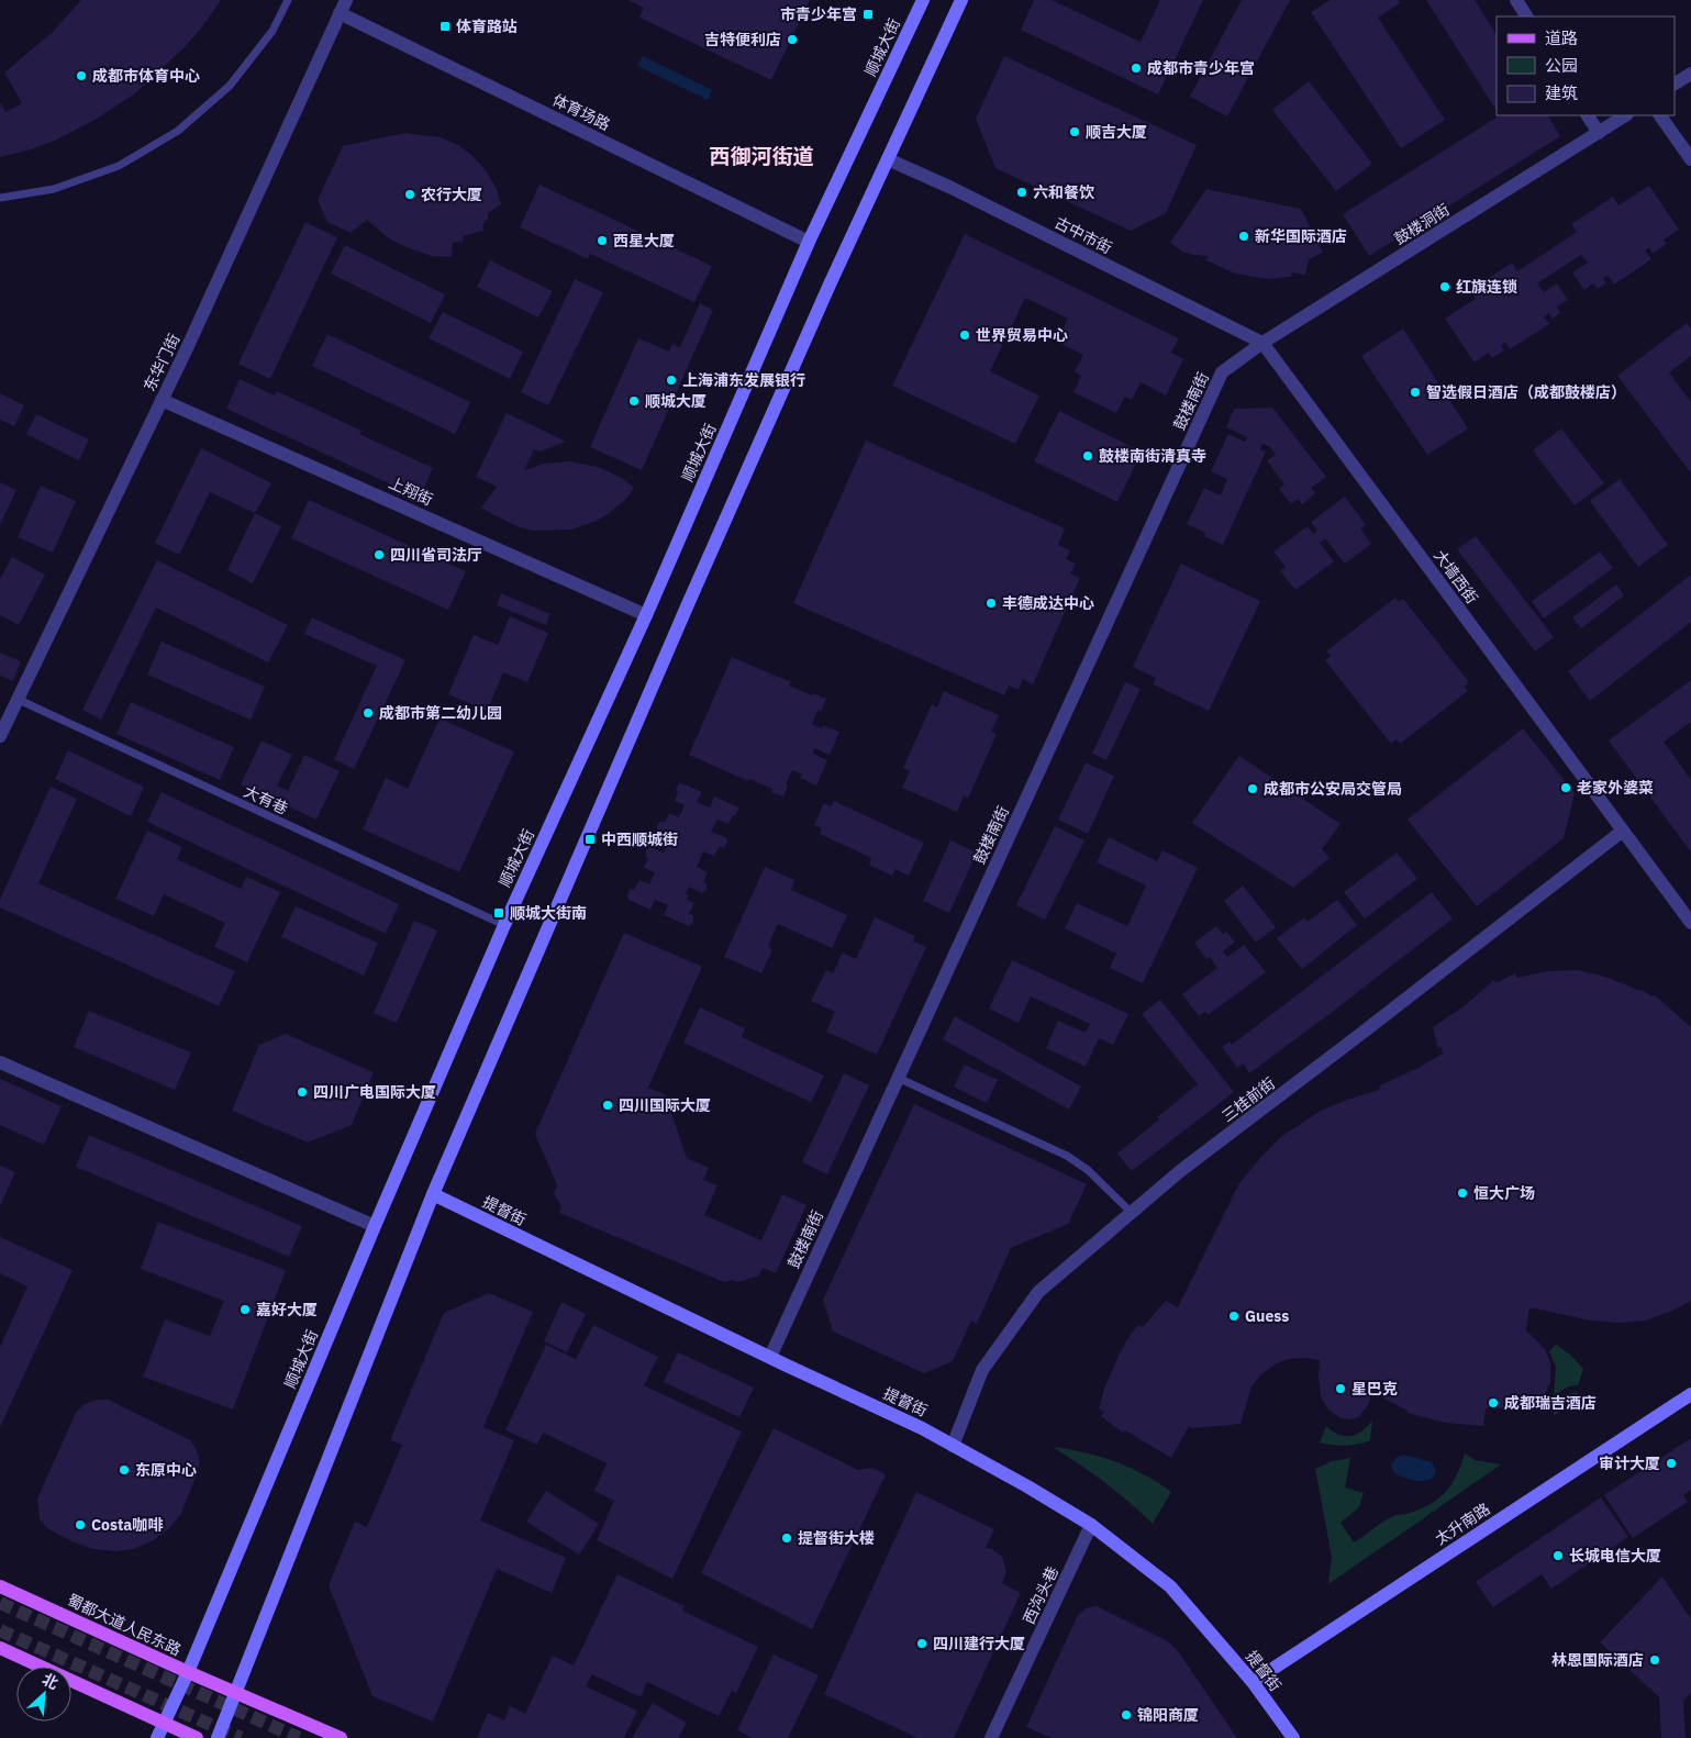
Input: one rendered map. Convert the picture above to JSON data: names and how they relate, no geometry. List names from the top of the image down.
{
  "streets": {
    "main road": [
      "顺城大街",
      "提督街",
      "太升南路",
      "蜀都大道人民东路"
    ],
    "street": [
      "体育场路",
      "鼓楼洞街",
      "古中市街",
      "东华门街",
      "鼓楼南街",
      "上翔街",
      "大墙西街",
      "三桂前街",
      "西沟头巷"
    ],
    "lane": ["大有巷"]
  },
  "crossings": [
    ["顺城大街", "体育场路"],
    ["顺城大街", "上翔街"],
    ["顺城大街", "大有巷"],
    ["顺城大街", "蜀都大道人民东路"],
    ["体育场路", "东华门街"],
    ["鼓楼洞街", "古中市街"],
    ["鼓楼洞街", "鼓楼南街"],
    ["鼓楼洞街", "大墙西街"],
    ["古中市街", "鼓楼南街"],
    ["古中市街", "大墙西街"],
    ["东华门街", "上翔街"],
    ["东华门街", "大有巷"],
    ["鼓楼南街", "大墙西街"],
    ["鼓楼南街", "提督街"],
    ["大墙西街", "三桂前街"],
    ["三桂前街", "提督街"],
    ["提督街", "太升南路"],
    ["提督街", "西沟头巷"]
  ],
  "districts": ["西御河街道"],
  "places": {
    "transit": [
      "市青少年宫",
      "体育路站",
      "中西顺城街",
      "顺城大街南"
    ],
    "other": [
      "吉特便利店",
      "成都市青少年宫",
      "成都市体育中心",
      "顺吉大厦",
      "六和餐饮",
      "农行大厦",
      "新华国际酒店",
      "西星大厦",
      "红旗连锁",
      "世界贸易中心",
      "上海浦东发展银行",
      "智选假日酒店（成都鼓楼店）",
      "顺城大厦",
      "鼓楼南街清真寺",
      "四川省司法厅",
      "丰德成达中心",
      "成都市第二幼儿园",
      "老家外婆菜",
      "成都市公安局交管局",
      "四川广电国际大厦",
      "四川国际大厦",
      "恒大广场",
      "嘉好大厦",
      "Guess",
      "星巴克",
      "成都瑞吉酒店",
      "审计大厦",
      "东原中心",
      "Costa咖啡",
      "提督街大楼",
      "长城电信大厦",
      "四川建行大厦",
      "林恩国际酒店",
      "锦阳商厦"
    ]
  },
  "legend": ["道路", "公园", "建筑"],
  "north": "top right"
}
